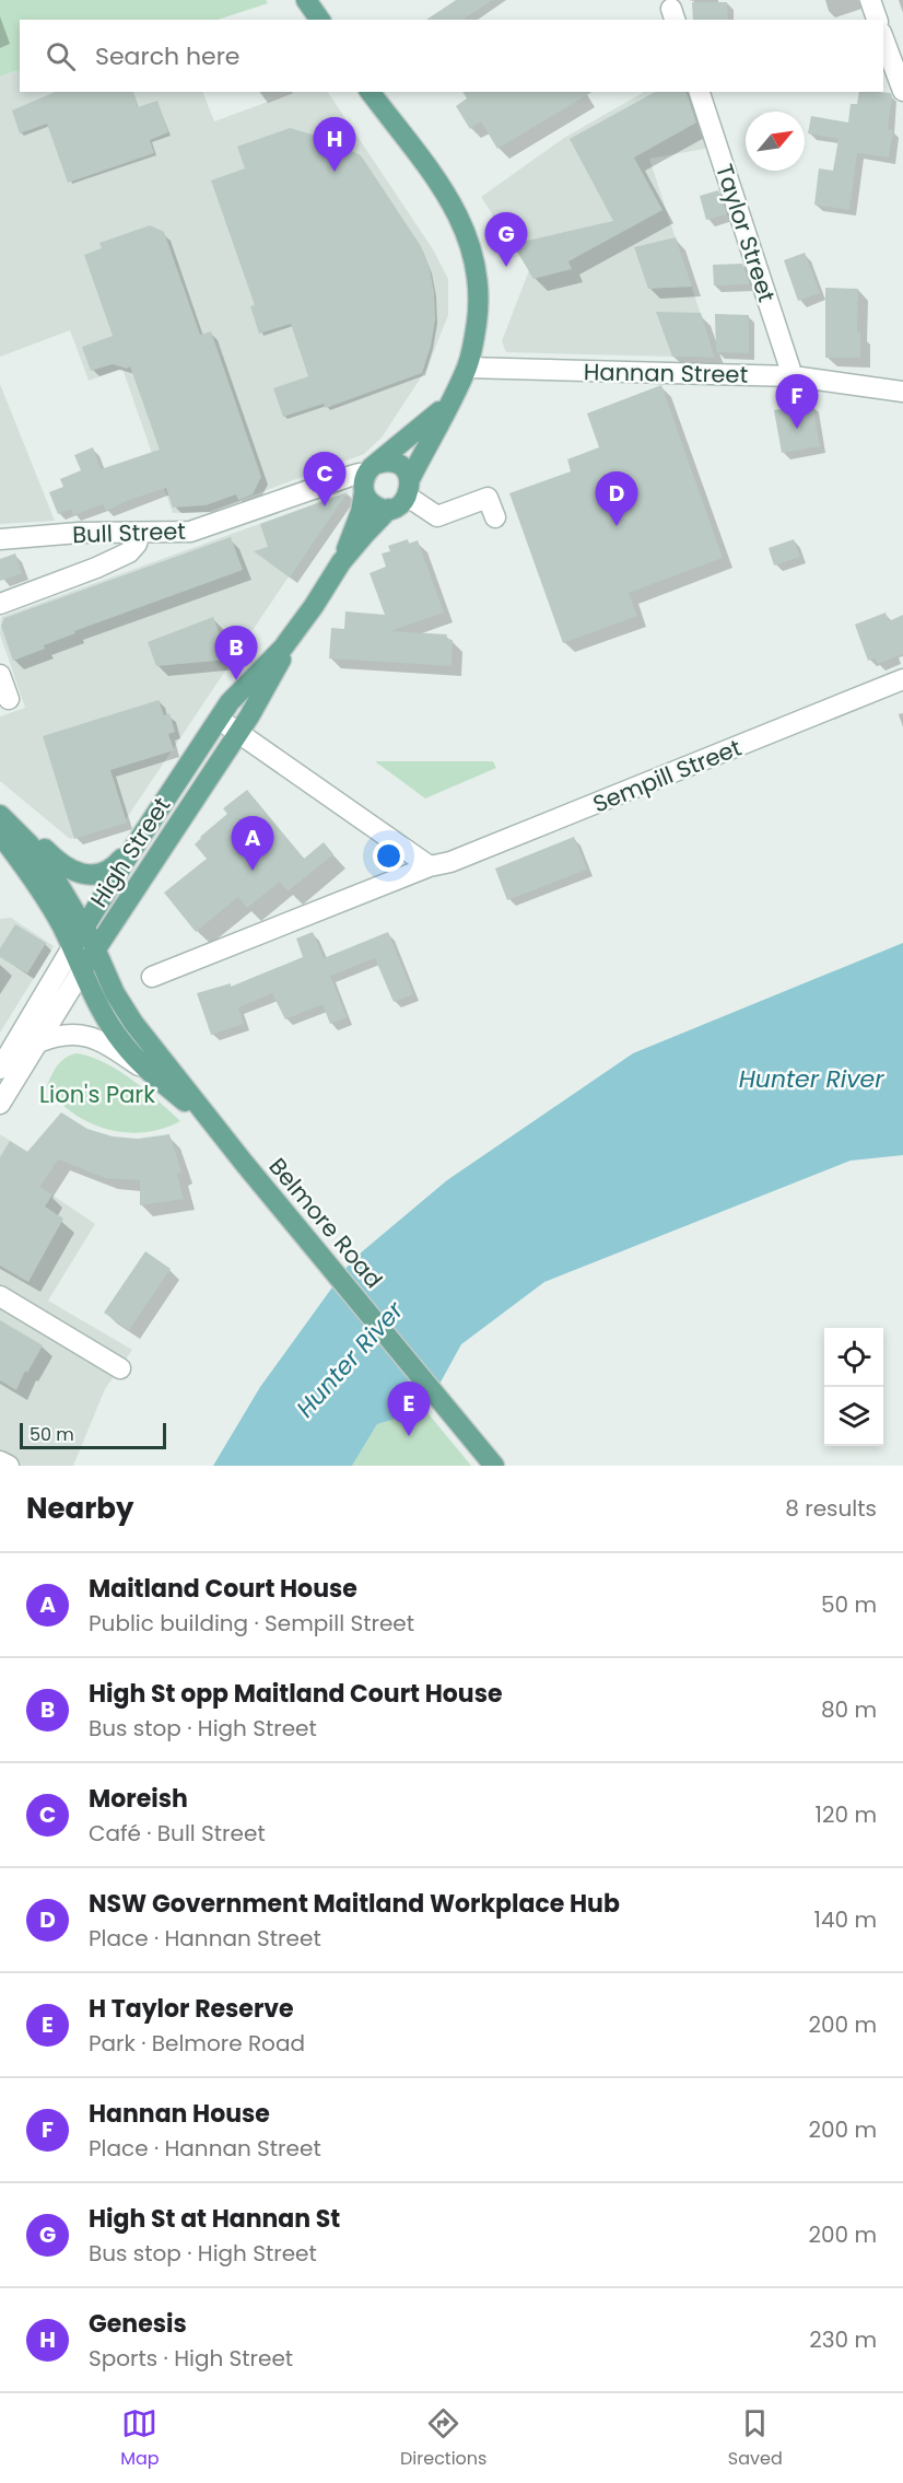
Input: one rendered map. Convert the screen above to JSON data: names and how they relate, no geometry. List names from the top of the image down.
{
  "streets": {
    "main road": ["High Street", "Belmore Road"],
    "street": [
      "Taylor Street",
      "Hannan Street",
      "Bull Street",
      "Sempill Street"
    ]
  },
  "crossings": [
    ["Taylor Street", "Hannan Street"],
    ["Bull Street", "High Street"],
    ["High Street", "Belmore Road"]
  ],
  "water": ["Hunter River"],
  "parks": ["Lion's Park"],
  "scale_bar": "50 m",
  "north": "top right",
  "page": {
    "search": "Search here",
    "pins": [
      "H",
      "G",
      "F",
      "C",
      "D",
      "B",
      "A",
      "E"
    ],
    "scale": "50 m",
    "heading": ["Nearby", "8 results"],
    "list": [
      {
        "mark": "A",
        "name": "Maitland Court House",
        "note": "Public building · Sempill Street",
        "value": "50 m"
      },
      {
        "mark": "B",
        "name": "High St opp Maitland Court House",
        "note": "Bus stop · High Street",
        "value": "80 m"
      },
      {
        "mark": "C",
        "name": "Moreish",
        "note": "Café · Bull Street",
        "value": "120 m"
      },
      {
        "mark": "D",
        "name": "NSW Government Maitland Workplace Hub",
        "note": "Place · Hannan Street",
        "value": "140 m"
      },
      {
        "mark": "E",
        "name": "H Taylor Reserve",
        "note": "Park · Belmore Road",
        "value": "200 m"
      },
      {
        "mark": "F",
        "name": "Hannan House",
        "note": "Place · Hannan Street",
        "value": "200 m"
      },
      {
        "mark": "G",
        "name": "High St at Hannan St",
        "note": "Bus stop · High Street",
        "value": "200 m"
      },
      {
        "mark": "H",
        "name": "Genesis",
        "note": "Sports · High Street",
        "value": "230 m"
      }
    ],
    "nav": ["Map", "Directions", "Saved"]
  }
}
